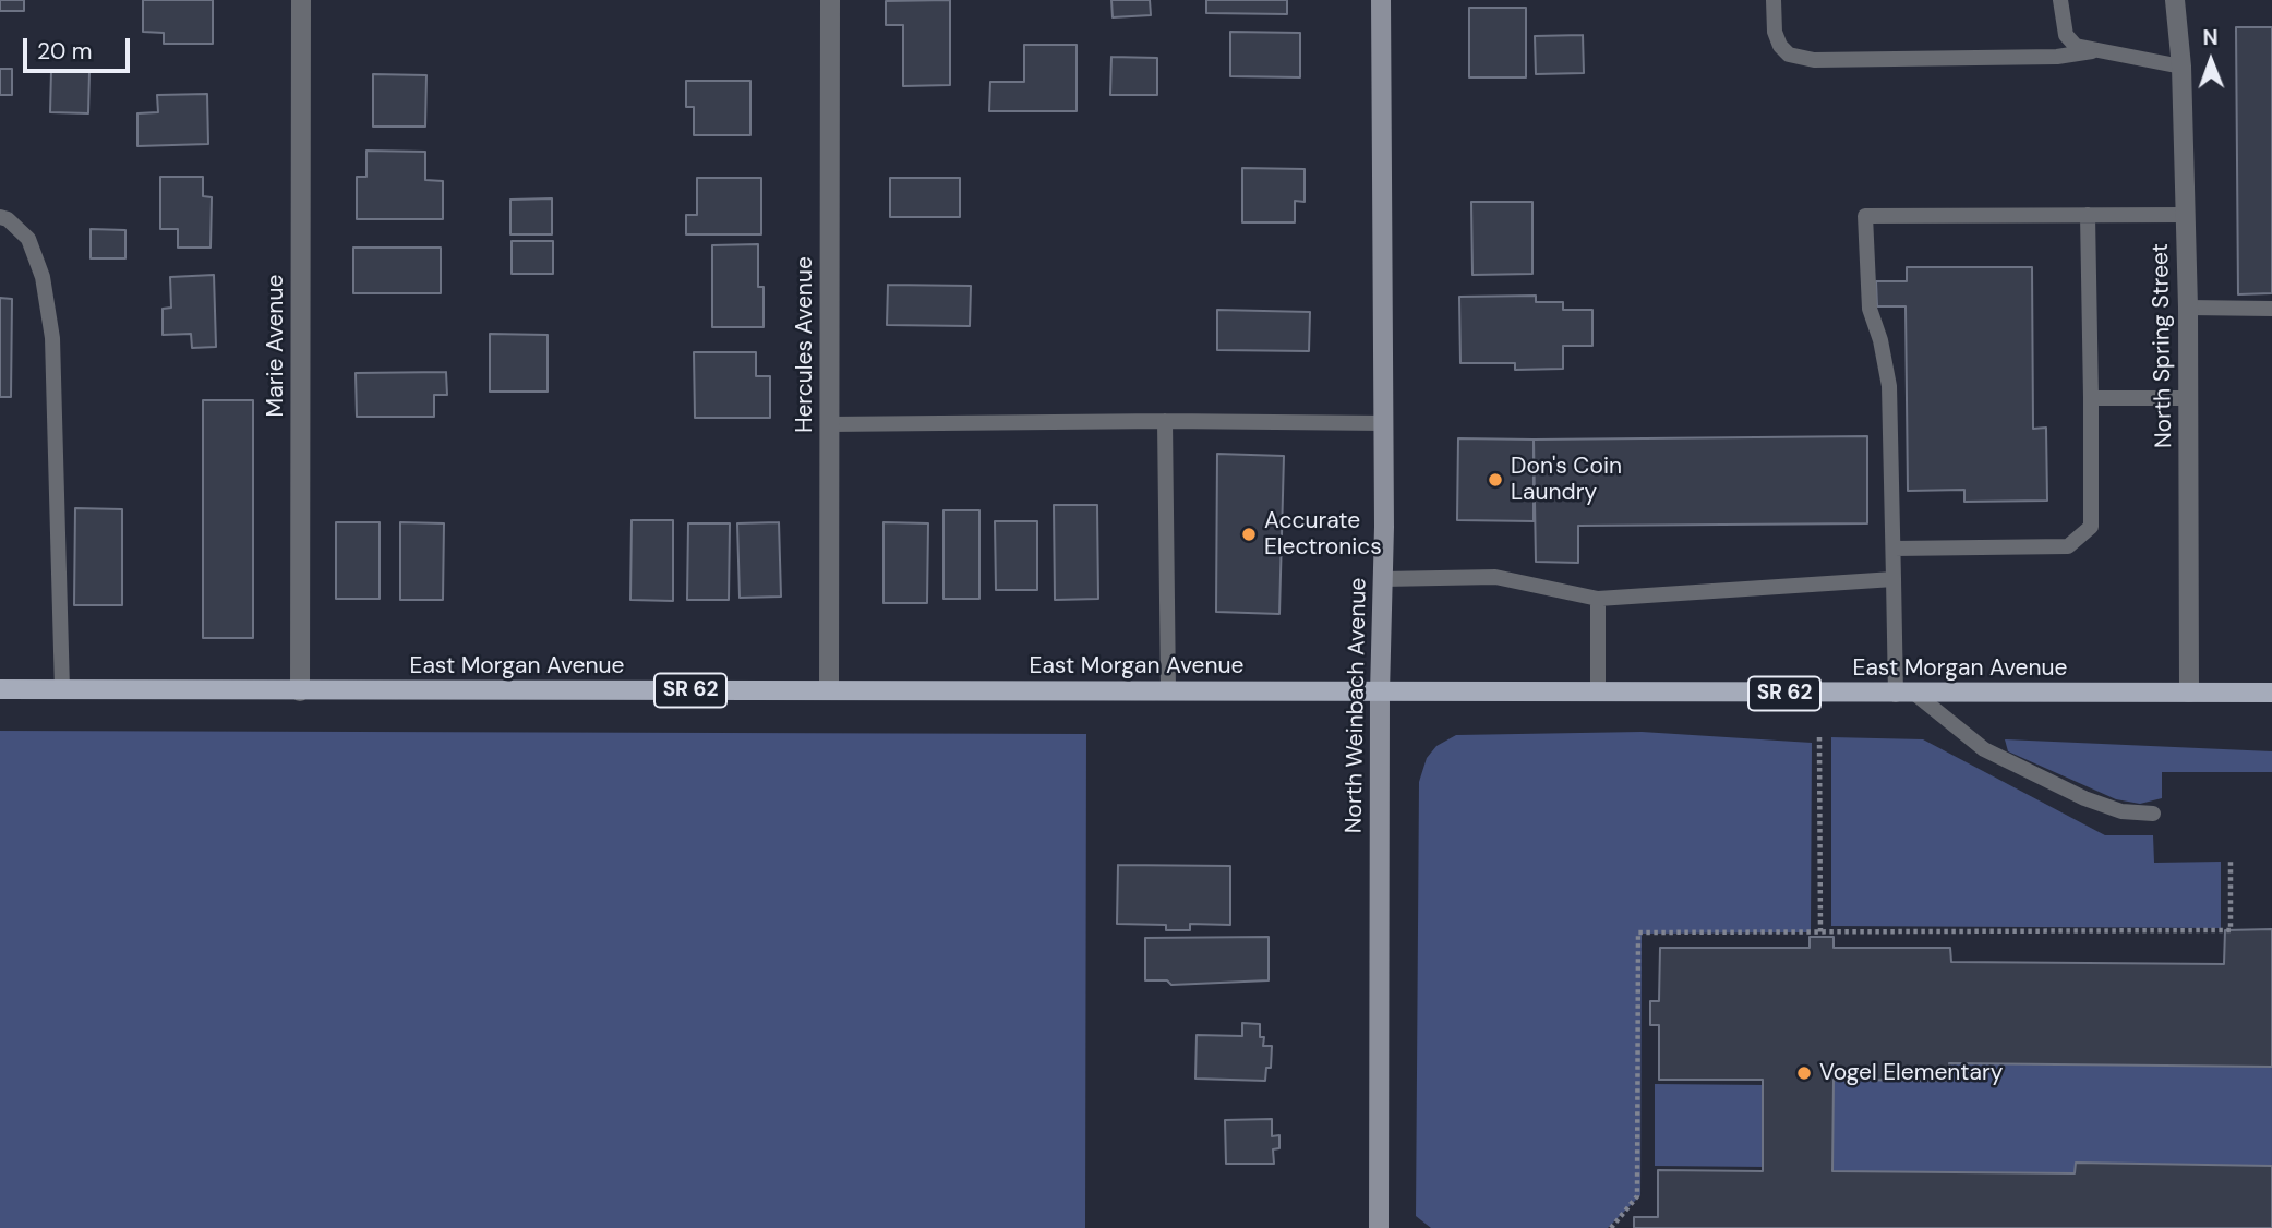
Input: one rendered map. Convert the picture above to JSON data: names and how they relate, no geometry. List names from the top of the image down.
{
  "streets": {
    "main road": ["East Morgan Avenue", "SR 62", "North Weinbach Avenue"],
    "street": ["Hercules Avenue", "Marie Avenue", "North Spring Street"]
  },
  "crossings": [
    ["Hercules Avenue", "East Morgan Avenue"],
    ["Marie Avenue", "East Morgan Avenue"],
    ["North Spring Street", "East Morgan Avenue"],
    ["East Morgan Avenue", "North Weinbach Avenue"]
  ],
  "places": ["Don's Coin Laundry", "Accurate Electronics", "Vogel Elementary"],
  "scale_bar": "20 m",
  "north": "top"
}
